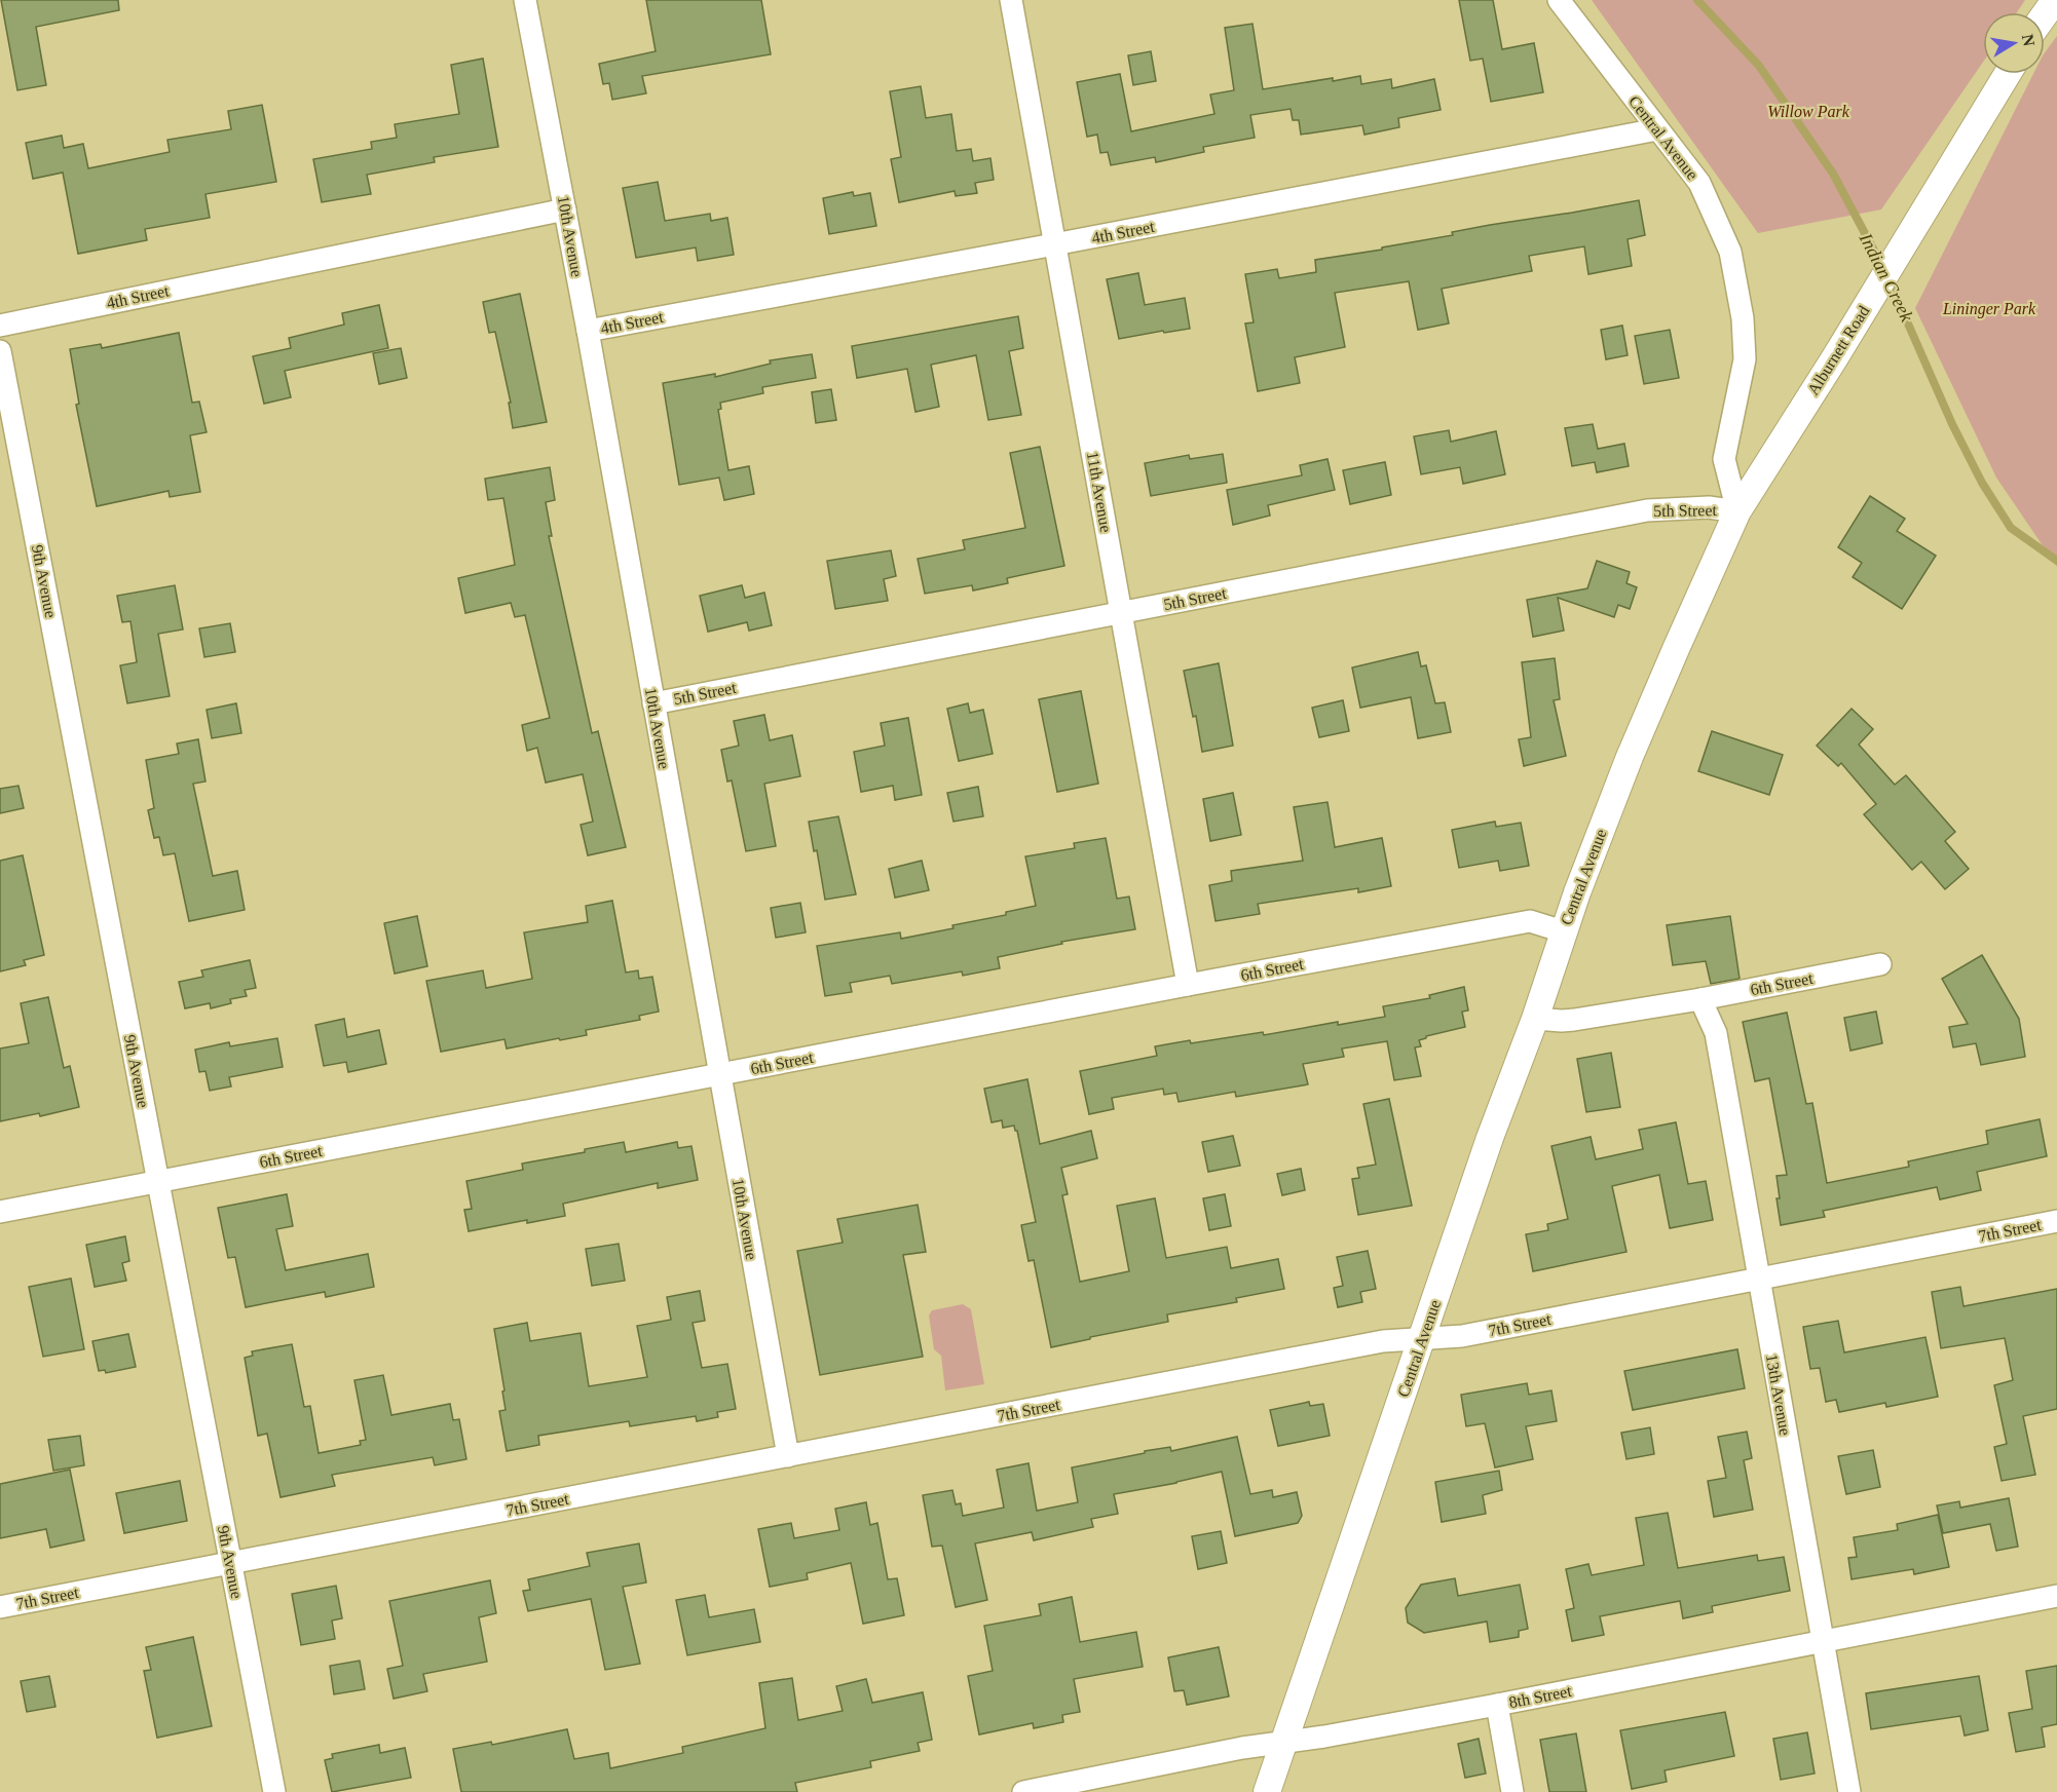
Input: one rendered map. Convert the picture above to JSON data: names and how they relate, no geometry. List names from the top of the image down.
{
  "streets": {
    "street": [
      "Central Avenue",
      "4th Street",
      "10th Avenue",
      "Alburnett Road",
      "11th Avenue",
      "5th Street",
      "9th Avenue",
      "6th Street",
      "7th Street",
      "13th Avenue",
      "8th Street"
    ]
  },
  "crossings": [
    ["Central Avenue", "4th Street"],
    ["Central Avenue", "Alburnett Road"],
    ["Central Avenue", "5th Street"],
    ["Central Avenue", "6th Street"],
    ["Central Avenue", "7th Street"],
    ["Central Avenue", "8th Street"],
    ["4th Street", "10th Avenue"],
    ["4th Street", "11th Avenue"],
    ["10th Avenue", "5th Street"],
    ["10th Avenue", "6th Street"],
    ["10th Avenue", "7th Street"],
    ["Alburnett Road", "5th Street"],
    ["11th Avenue", "5th Street"],
    ["11th Avenue", "6th Street"],
    ["9th Avenue", "6th Street"],
    ["9th Avenue", "7th Street"],
    ["6th Street", "13th Avenue"],
    ["7th Street", "13th Avenue"],
    ["13th Avenue", "8th Street"]
  ],
  "water": ["Indian Creek"],
  "parks": ["Willow Park", "Lininger Park"],
  "north": "right"
}
